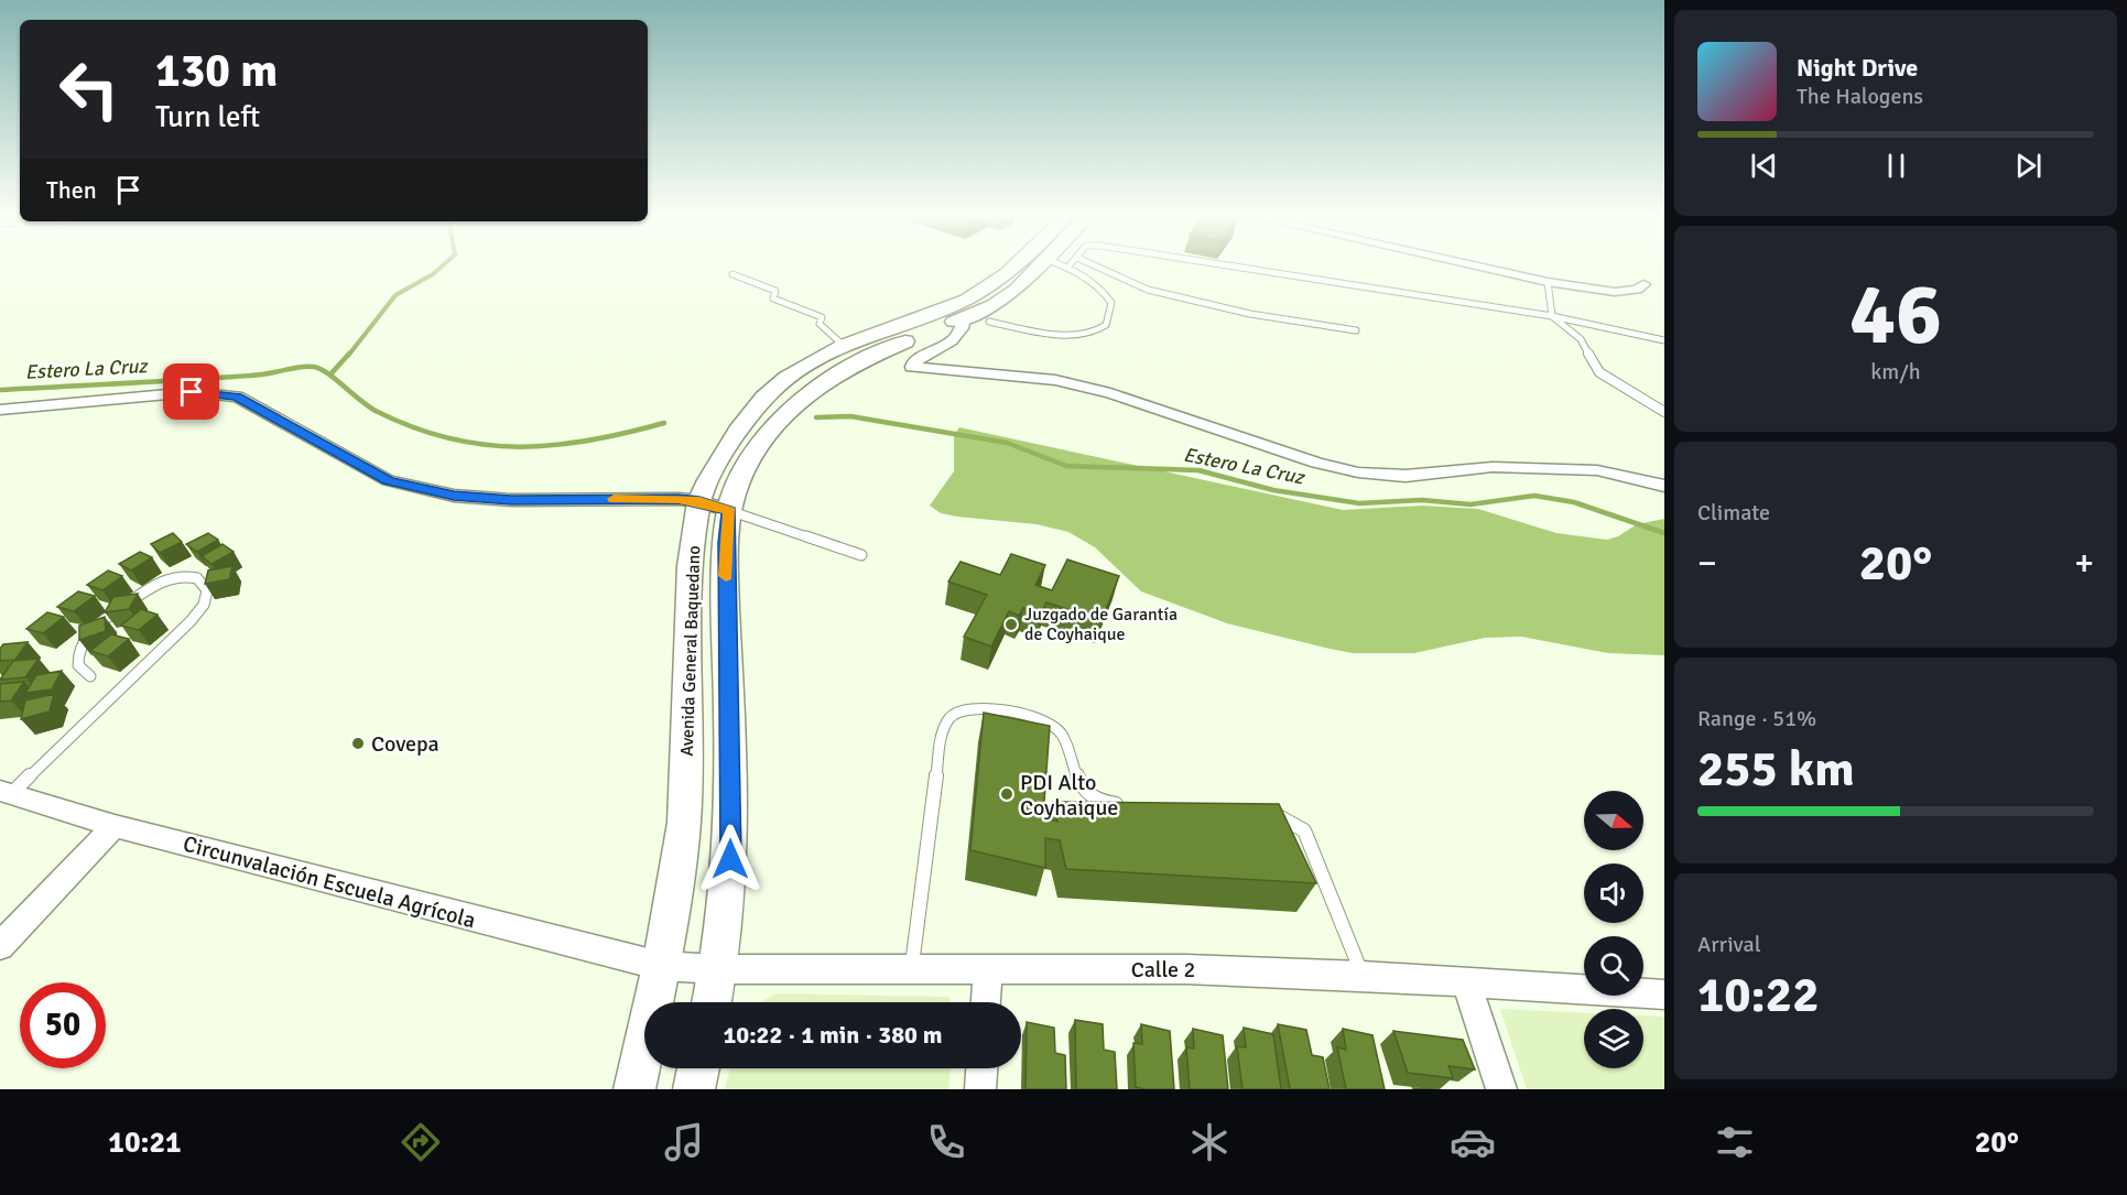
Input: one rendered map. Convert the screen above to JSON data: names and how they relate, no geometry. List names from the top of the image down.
{
  "streets": {
    "main road": ["Avenida General Baquedano"],
    "street": ["Circunvalación Escuela Agrícola", "Calle 2"]
  },
  "crossings": [
    ["Avenida General Baquedano", "Circunvalación Escuela Agrícola"],
    ["Avenida General Baquedano", "Calle 2"],
    ["Circunvalación Escuela Agrícola", "Calle 2"]
  ],
  "water": ["Estero La Cruz"],
  "places": ["Juzgado de Garantía de Coyhaique", "Covepa", "PDI Alto Coyhaique"],
  "north": "right",
  "page": {
    "turn": ["130 m", "Turn left"],
    "song": ["Night Drive", "The Halogens"],
    "then": "Then",
    "tile": [
      ["46", "km/h"],
      "Climate",
      ["Range · 51%", "255 km"],
      ["Arrival", "10:22"]
    ],
    "heat": ["−", "20°", "+"],
    "limit": "50",
    "trip": "10:22 · 1 min · 380 m",
    "tabs": ["10:21", "20°"]
  }
}
